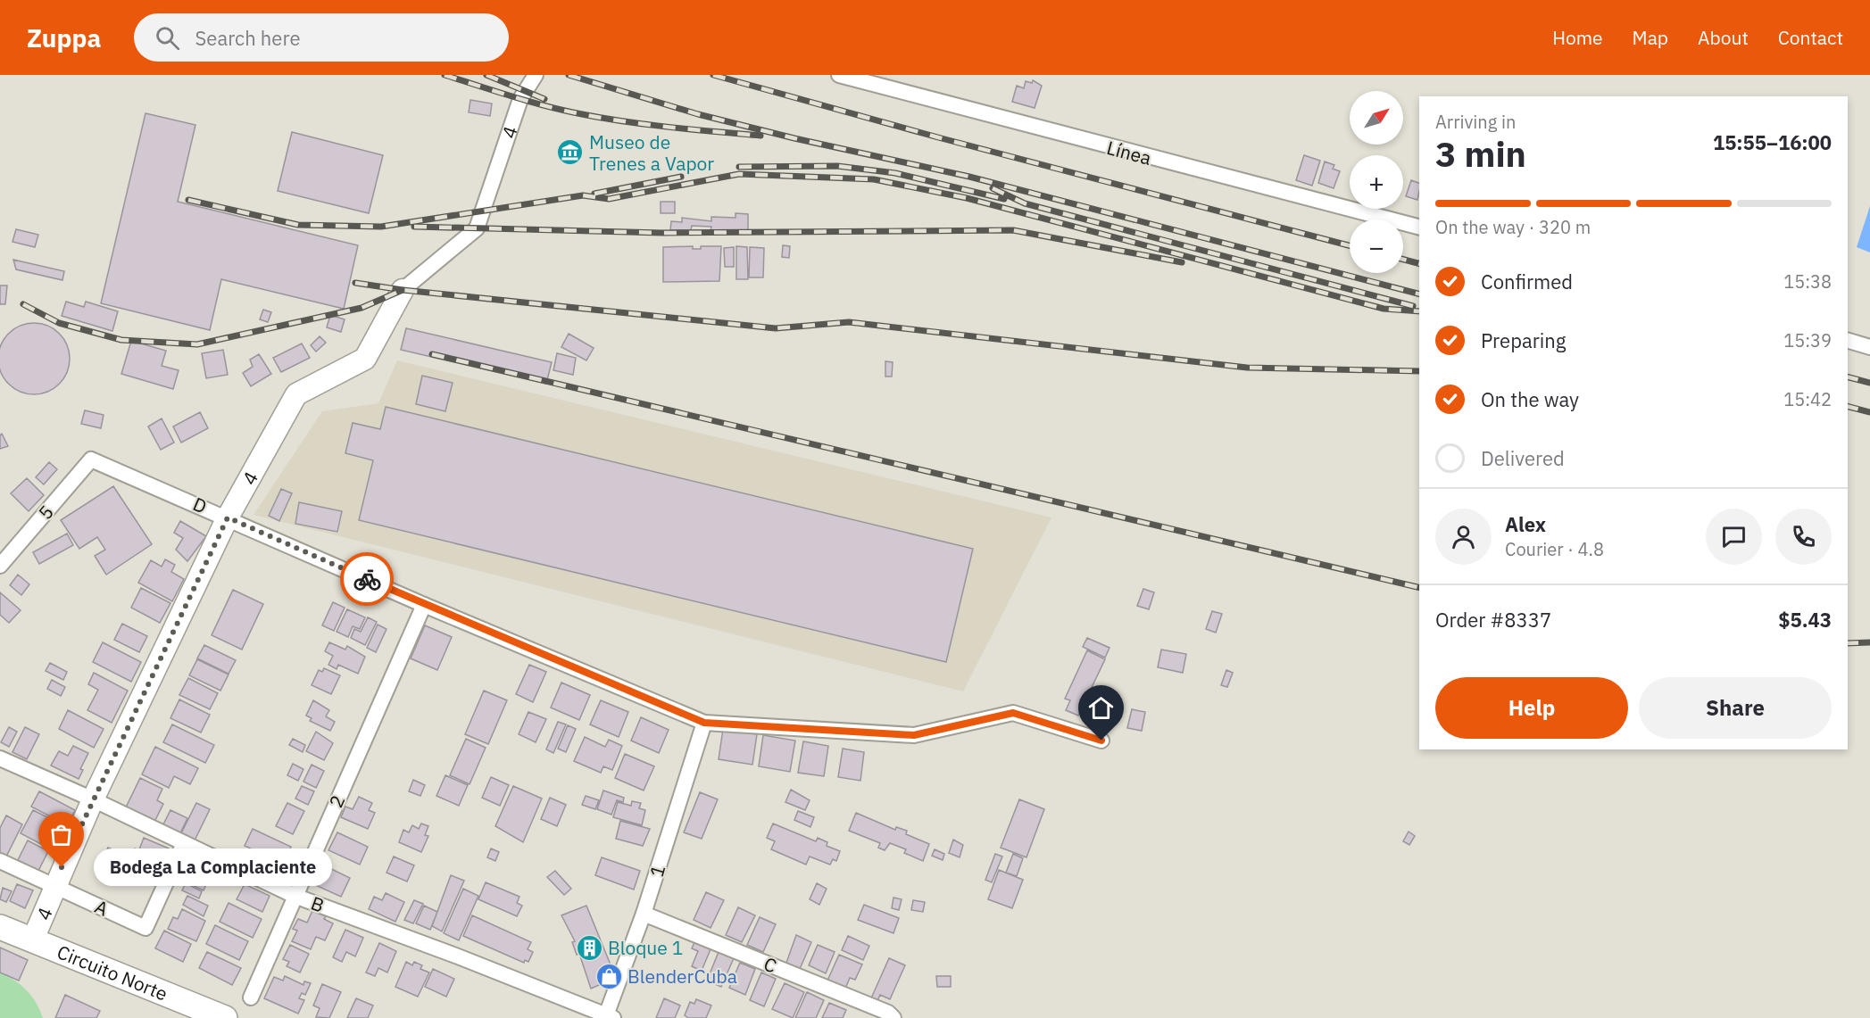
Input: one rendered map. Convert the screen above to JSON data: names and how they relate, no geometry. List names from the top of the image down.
{
  "streets": {
    "main road": ["Circuito Norte"],
    "street": [
      "4",
      "Línea",
      "D",
      "5",
      "2",
      "1",
      "B",
      "A",
      "C"
    ]
  },
  "crossings": [
    ["4", "D"],
    ["4", "B"],
    ["4", "A"],
    ["4", "Circuito Norte"],
    ["D", "5"],
    ["D", "2"],
    ["D", "1"],
    ["2", "B"],
    ["1", "B"],
    ["1", "C"],
    ["B", "A"]
  ],
  "places": {
    "museum": ["Museo de Trenes a Vapor"],
    "other": ["Bodega La Complaciente"],
    "building": ["Bloque 1"],
    "shop": ["BlenderCuba"]
  },
  "north": "top right",
  "page": {
    "header": "Zuppa",
    "search": "Search here",
    "nav": [
      "Home",
      "Map",
      "About",
      "Contact"
    ],
    "map_buttons": ["+", "−"],
    "heading": ["3 min", "Arriving in", "15:55–16:00"],
    "panel": [
      "Alex",
      "Courier · 4.8",
      "Order #8337",
      "$5.43"
    ],
    "bar": "On the way · 320 m",
    "list": [
      ["Confirmed", "15:38"],
      ["Preparing", "15:39"],
      ["On the way", "15:42"],
      "Delivered"
    ],
    "buttons": ["Help", "Share"],
    "bubble": "Bodega La Complaciente"
  }
}
